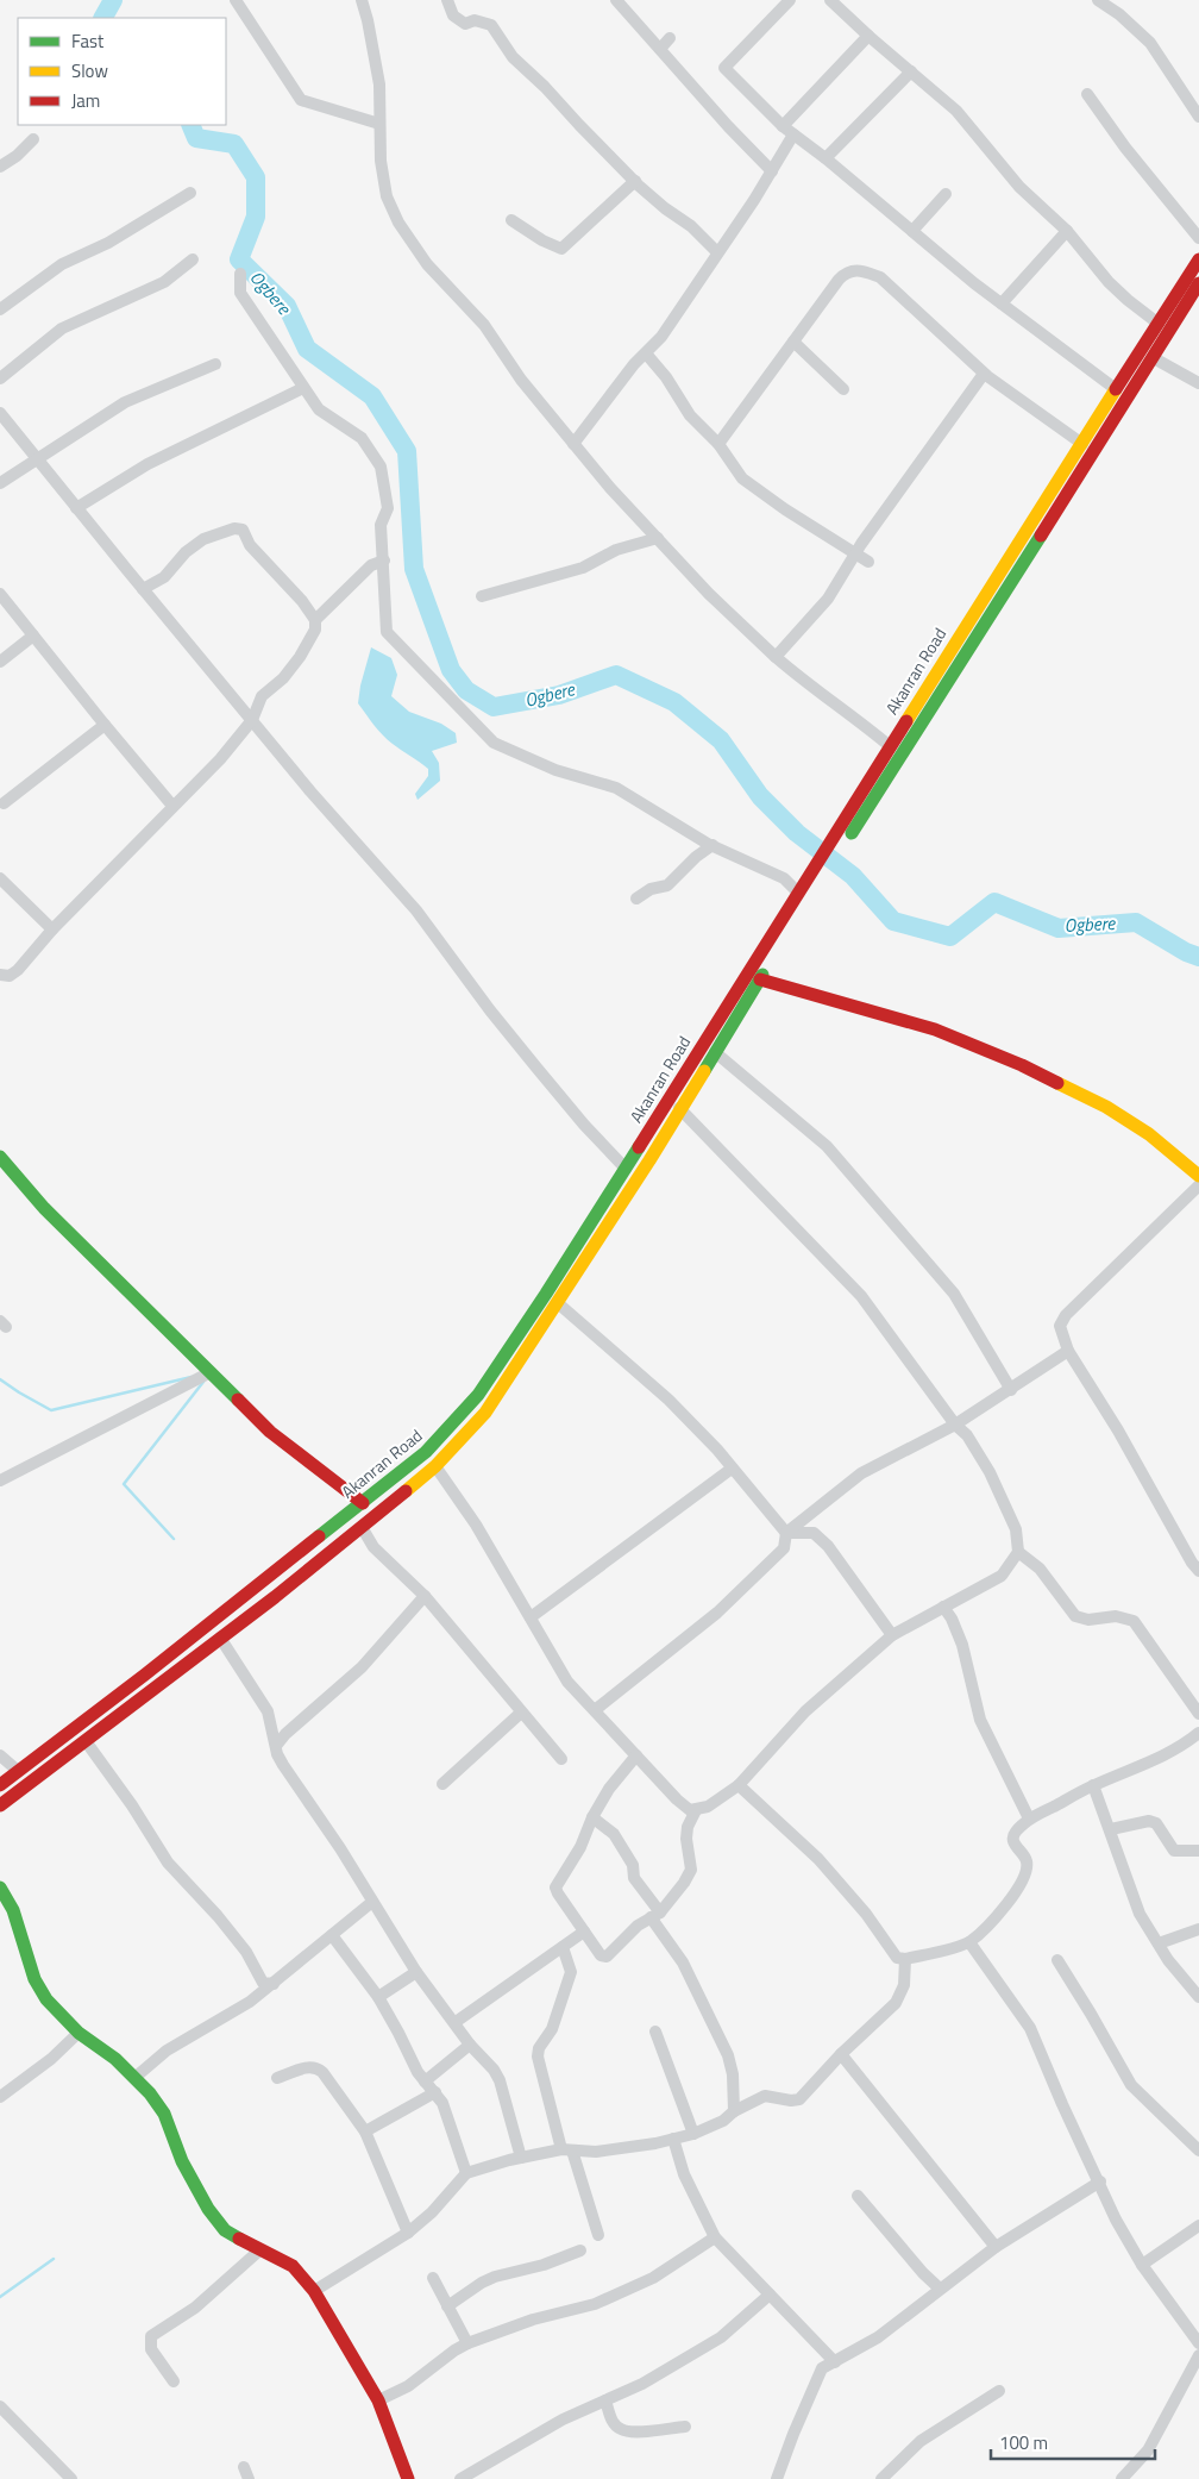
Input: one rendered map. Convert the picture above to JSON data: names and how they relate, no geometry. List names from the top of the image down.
{
  "streets": {
    "main road": ["Akanran Road"]
  },
  "water": ["Ogbere"],
  "legend": ["Fast", "Slow", "Jam"],
  "scale_bar": "100 m"
}
